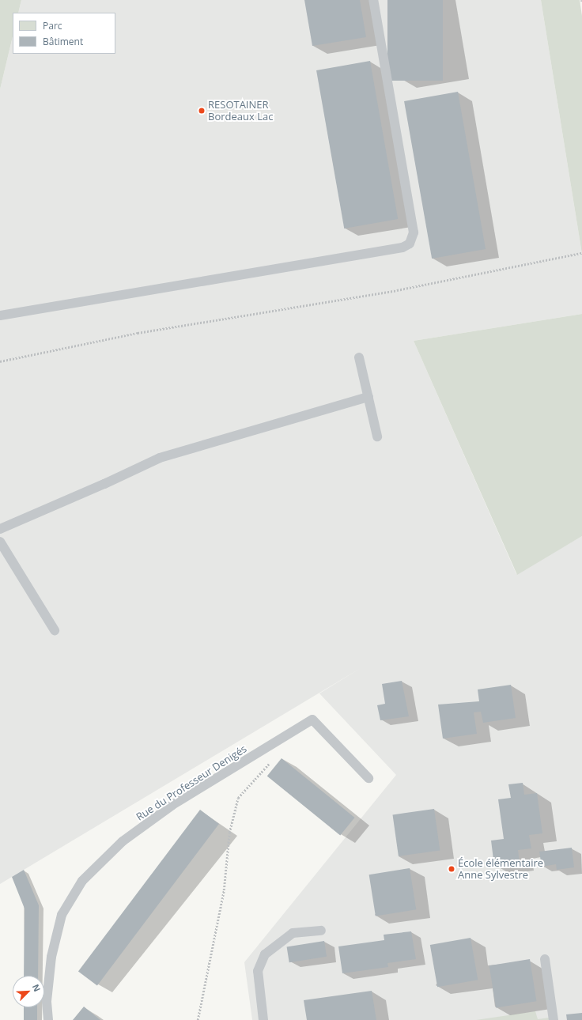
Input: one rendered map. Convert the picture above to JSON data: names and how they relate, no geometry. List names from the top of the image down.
{
  "streets": {
    "lane": ["Rue du Professeur Denigés"]
  },
  "places": ["RESOTAINER Bordeaux Lac", "École élémentaire Anne Sylvestre"],
  "legend": ["Parc", "Bâtiment"],
  "north": "top right"
}
